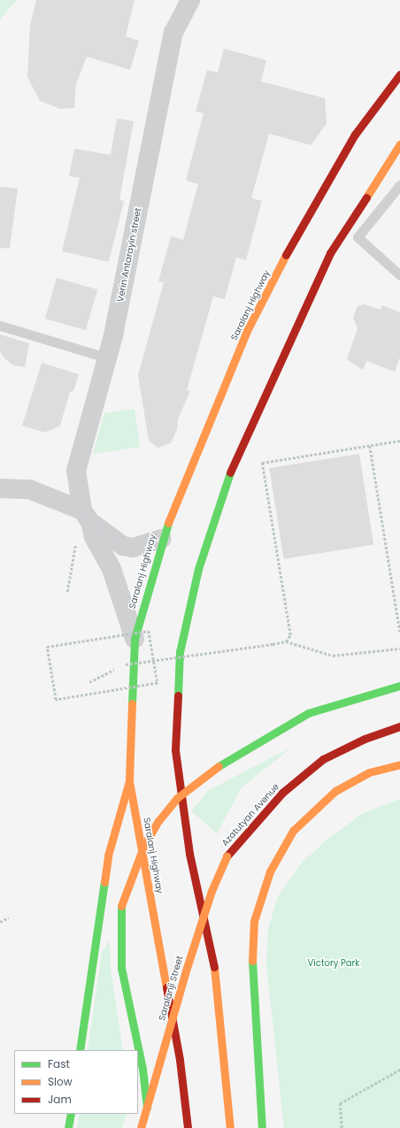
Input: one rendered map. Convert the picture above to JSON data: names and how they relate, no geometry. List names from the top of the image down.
{
  "streets": {
    "main road": ["Saralanj Highway", "Azatutyan Avenue", "Saralanji Street"],
    "street": ["Verin Antarayin street"]
  },
  "crossings": [
    ["Verin Antarayin street", "Saralanj Highway"],
    ["Azatutyan Avenue", "Saralanji Street"]
  ],
  "parks": ["Victory Park"],
  "legend": ["Fast", "Slow", "Jam"]
}
